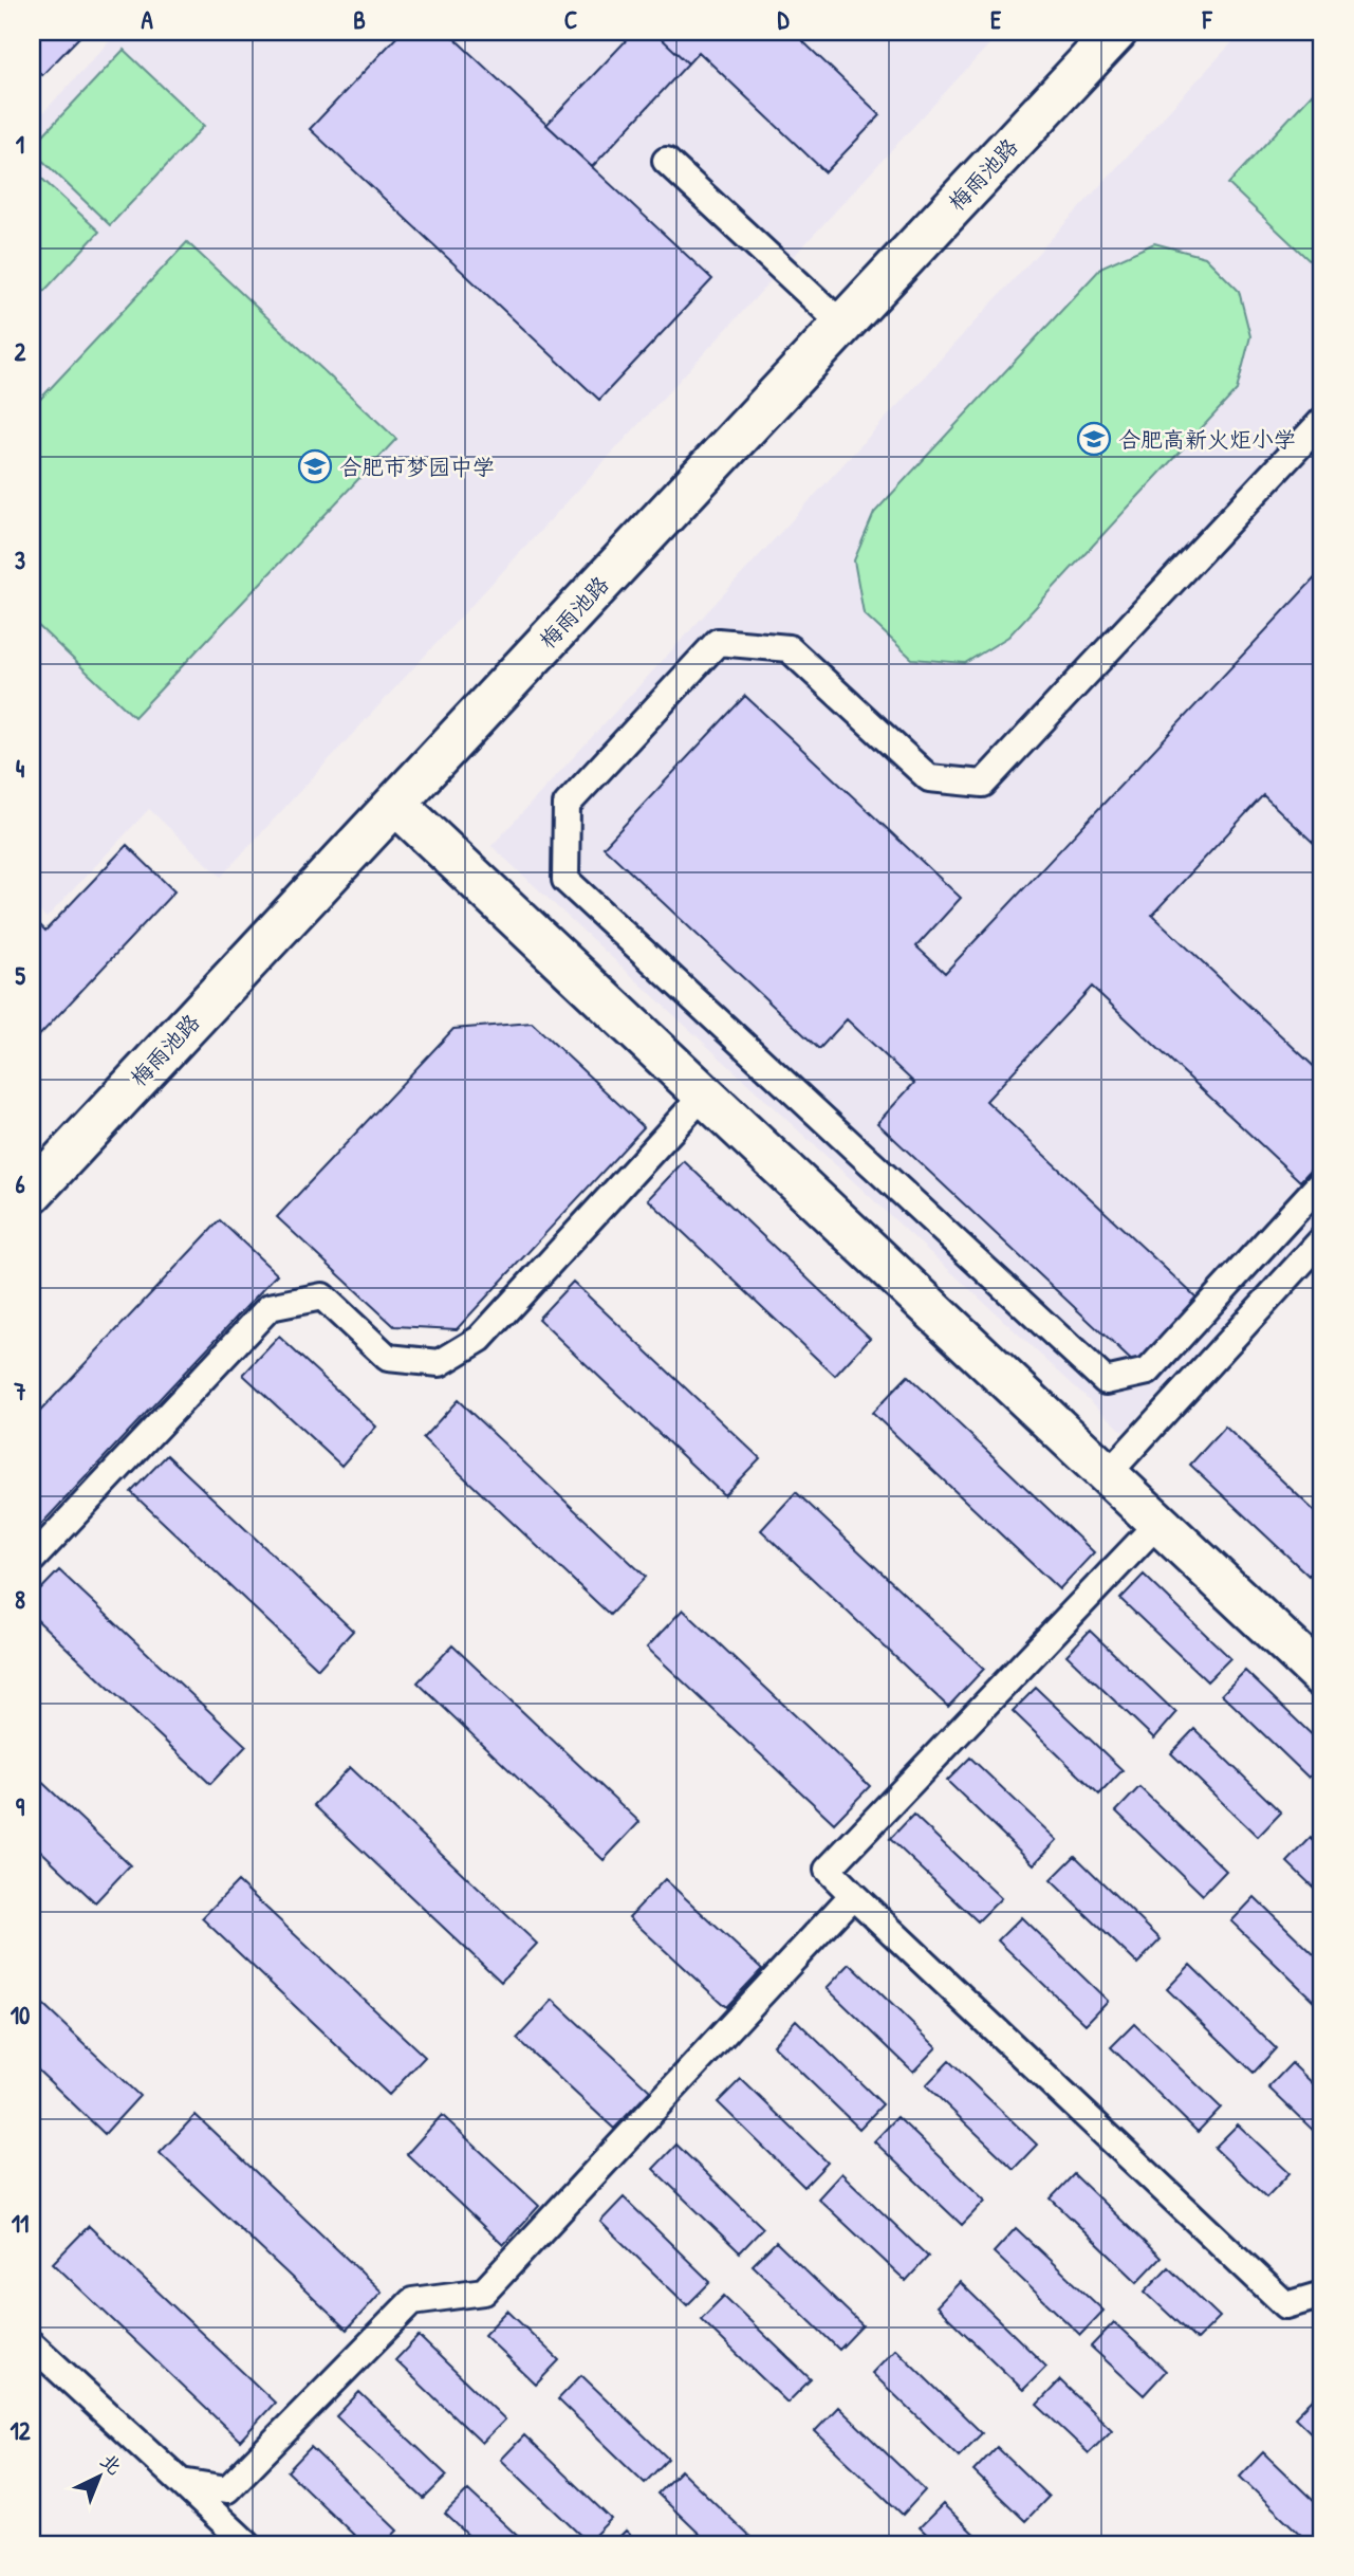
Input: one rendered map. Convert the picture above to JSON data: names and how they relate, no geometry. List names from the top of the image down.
{
  "streets": {
    "street": ["梅雨池路"]
  },
  "places": {
    "school or university": ["合肥高新火炬小学", "合肥市梦园中学"]
  },
  "north": "top right",
  "grid": {
    "columns": [
      "A",
      "B",
      "C",
      "D",
      "E",
      "F"
    ],
    "rows": [
      "1",
      "2",
      "3",
      "4",
      "5",
      "6",
      "7",
      "8",
      "9",
      "10",
      "11",
      "12"
    ]
  }
}
